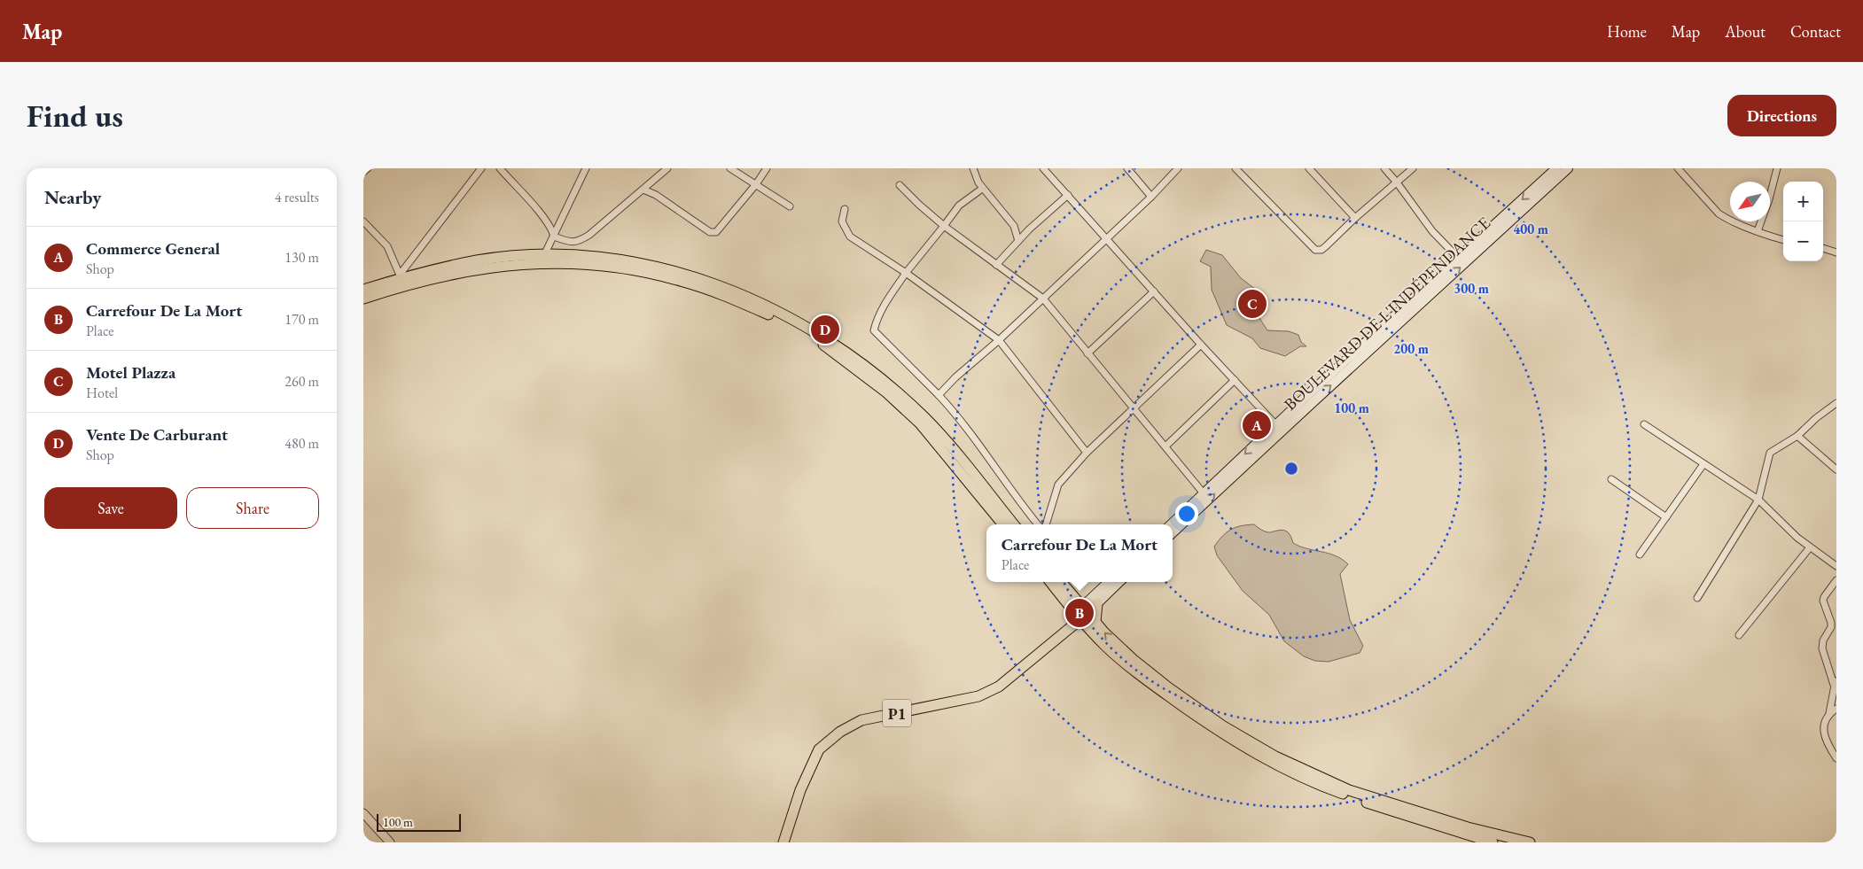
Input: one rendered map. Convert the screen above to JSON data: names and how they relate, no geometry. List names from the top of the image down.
{
  "streets": {
    "main road": ["BOULEVARD DE L'INDÉPENDANCE", "P1"]
  },
  "scale_bar": "100 m",
  "north": "bottom left",
  "page": {
    "header": "Map",
    "nav": [
      "Home",
      "Map",
      "About",
      "Contact"
    ],
    "buttons": [
      "Directions",
      ["Save", "Share"]
    ],
    "title": "Find us",
    "heading": ["Nearby", "4 results"],
    "map_buttons": ["+", "−"],
    "list": [
      {
        "mark": "A",
        "name": "Commerce General",
        "note": "Shop",
        "value": "130 m"
      },
      {
        "mark": "B",
        "name": "Carrefour De La Mort",
        "note": "Place",
        "value": "170 m"
      },
      {
        "mark": "C",
        "name": "Motel Plazza",
        "note": "Hotel",
        "value": "260 m"
      },
      {
        "mark": "D",
        "name": "Vente De Carburant",
        "note": "Shop",
        "value": "480 m"
      }
    ],
    "pins": [
      "C",
      "D",
      "A",
      "B"
    ],
    "popup": ["Carrefour De La Mort", "Place"],
    "scale": "100 m"
  },
  "rings": [
    "400 m",
    "300 m",
    "200 m",
    "100 m"
  ]
}
